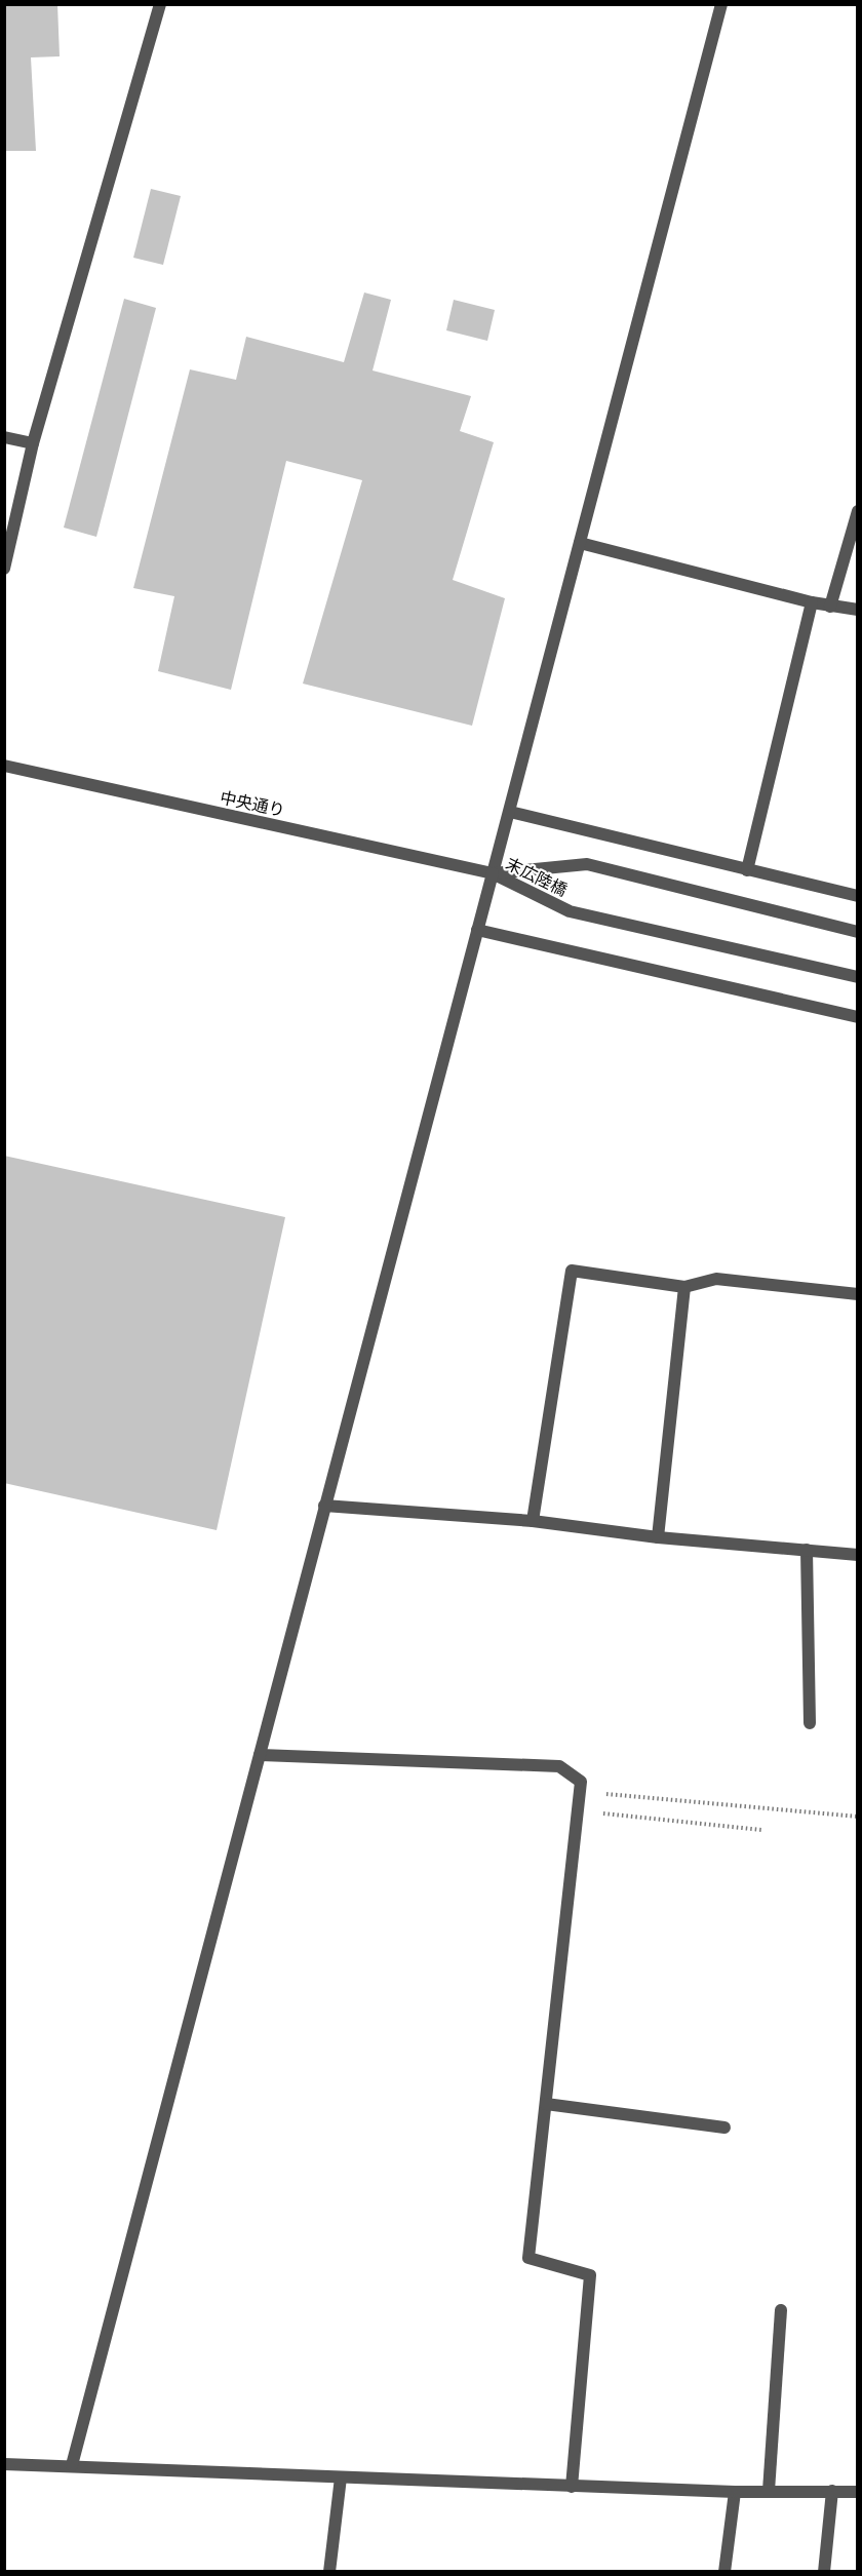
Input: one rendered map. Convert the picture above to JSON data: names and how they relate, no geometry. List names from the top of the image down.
{
  "streets": {
    "street": ["中央通り", "末広陸橋"]
  },
  "crossings": [
    ["中央通り", "末広陸橋"]
  ]
}
